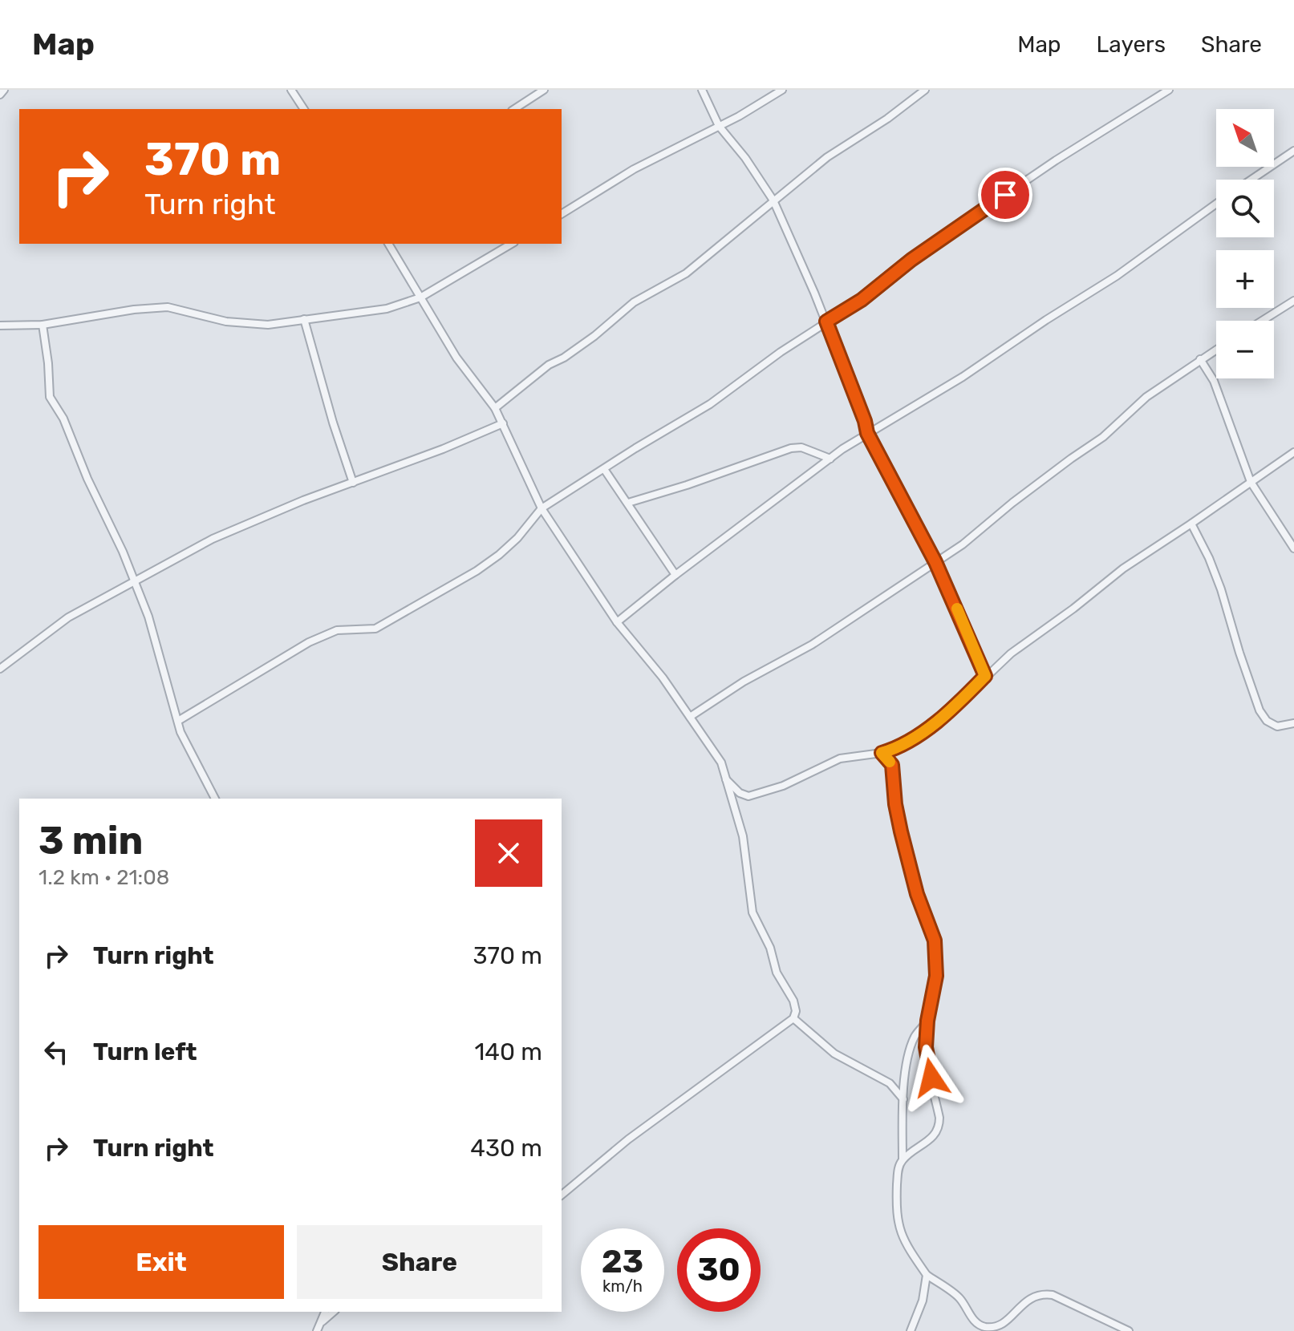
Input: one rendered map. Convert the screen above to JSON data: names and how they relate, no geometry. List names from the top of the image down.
{
  "north": "top left",
  "page": {
    "header": "Map",
    "nav": ["Map", "Layers", "Share"],
    "map_buttons": ["+", "−"],
    "turn": ["370 m", "Turn right"],
    "heading": ["3 min", "1.2 km · 21:08"],
    "list": [
      {
        "name": "Turn right",
        "value": "370 m"
      },
      {
        "name": "Turn left",
        "value": "140 m"
      },
      {
        "name": "Turn right",
        "value": "430 m"
      }
    ],
    "buttons": ["Exit", "Share"],
    "speed": "23 km/h",
    "limit": "30"
  }
}
